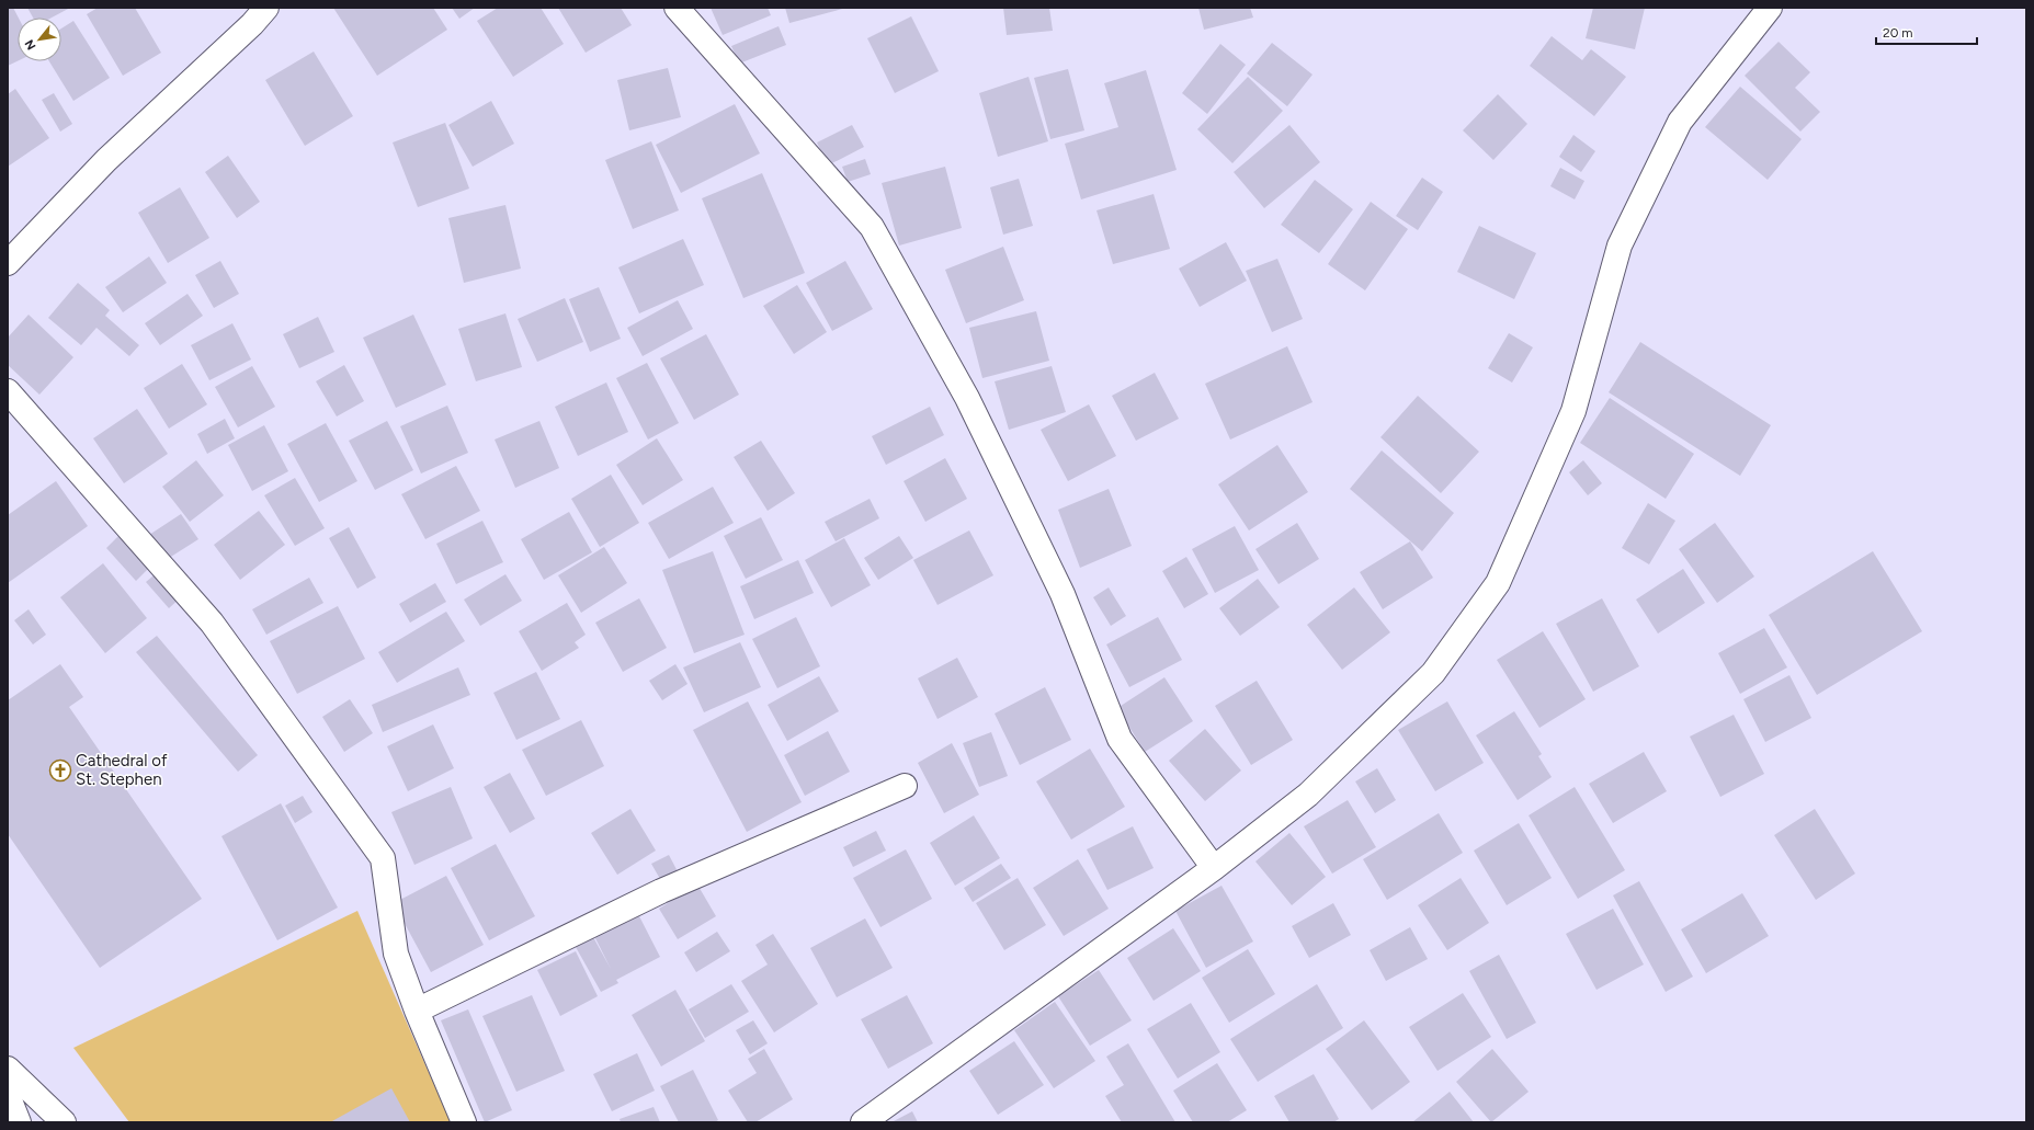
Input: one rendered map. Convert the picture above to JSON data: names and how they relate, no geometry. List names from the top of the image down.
{
  "places": {
    "church": ["Cathedral of St. Stephen"]
  },
  "scale_bar": "20 m",
  "north": "bottom left"
}
